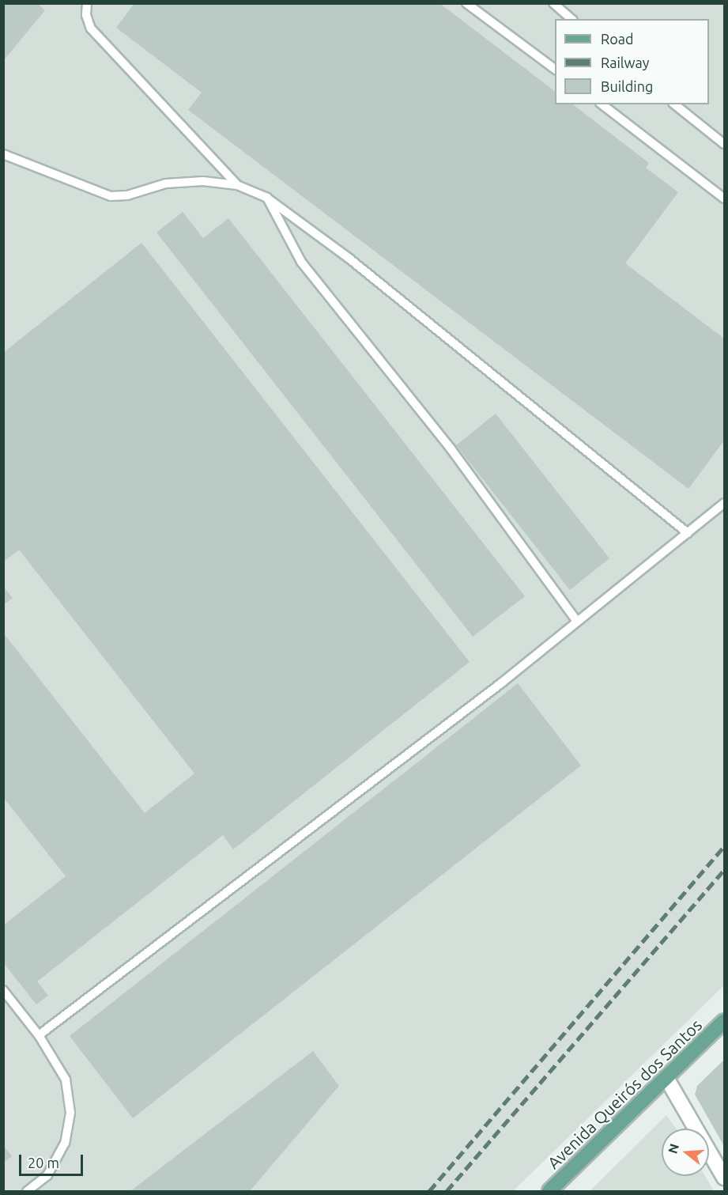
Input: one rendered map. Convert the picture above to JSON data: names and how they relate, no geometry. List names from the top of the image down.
{
  "streets": {
    "main road": ["Avenida Queirós dos Santos"]
  },
  "legend": ["Road", "Railway", "Building"],
  "scale_bar": "20 m",
  "north": "left"
}
